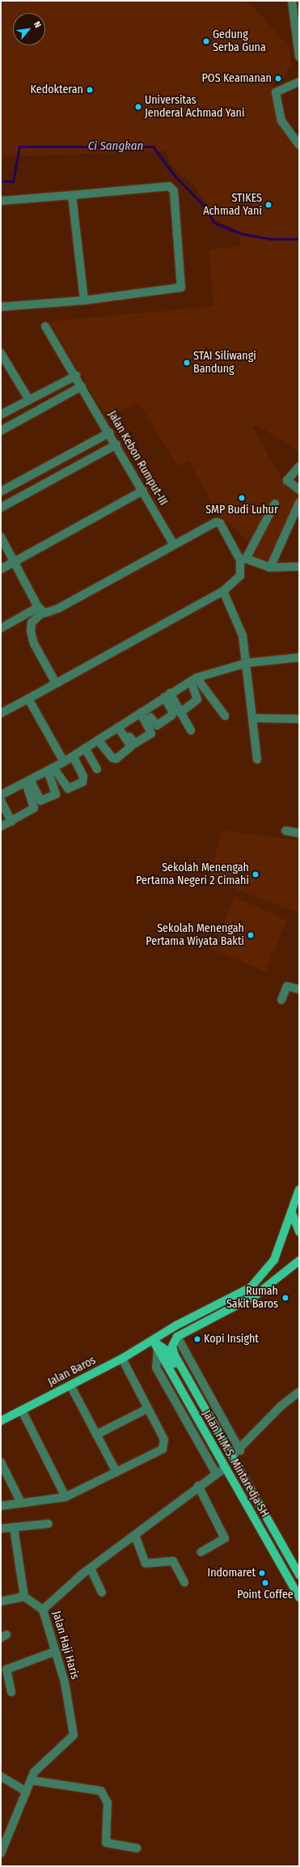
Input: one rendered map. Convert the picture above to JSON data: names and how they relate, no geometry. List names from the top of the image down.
{
  "streets": {
    "main road": ["Jalan Baros", "Jalan H.M.S. Mintaredja SH"],
    "street": ["Jalan Kebon Rumput-III", "Jalan Haji Haris"]
  },
  "crossings": [
    ["Jalan Baros", "Jalan H.M.S. Mintaredja SH"],
    ["Jalan H.M.S. Mintaredja SH", "Jalan Haji Haris"]
  ],
  "water": ["Ci Sangkan"],
  "places": [
    "Gedung Serba Guna",
    "POS Keamanan",
    "Kedokteran",
    "Universitas Jenderal Achmad Yani",
    "STIKES Achmad Yani",
    "STAI Siliwangi Bandung",
    "SMP Budi Luhur",
    "Sekolah Menengah Pertama Negeri 2 Cimahi",
    "Sekolah Menengah Pertama Wiyata Bakti",
    "Rumah Sakit Baros",
    "Kopi Insight",
    "Indomaret",
    "Point Coffee"
  ],
  "north": "top right"
}
